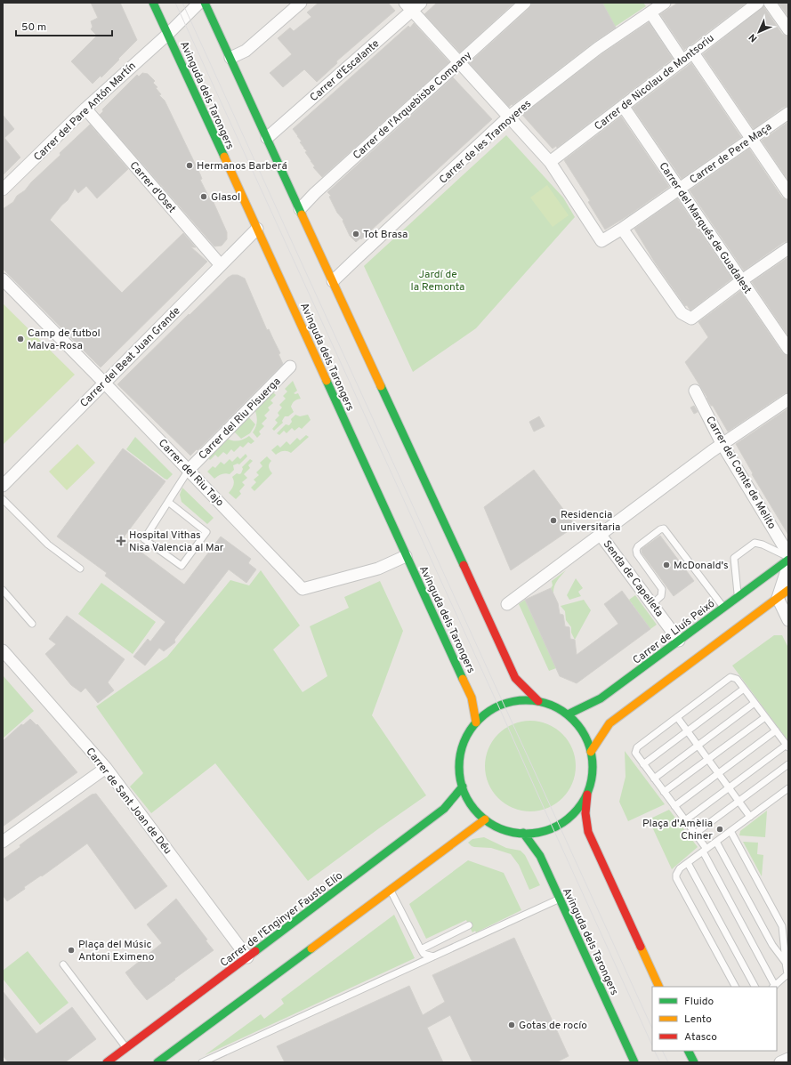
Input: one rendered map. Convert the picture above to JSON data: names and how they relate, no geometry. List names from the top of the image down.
{
  "streets": {
    "main road": ["Avinguda dels Tarongers", "Carrer de Lluís Peixó", "Carrer de l'Enginyer Fausto Elío"],
    "street": [
      "Carrer d'Escalante",
      "Carrer de Nicolau de Montsoriu",
      "Carrer de l'Arquebisbe Company",
      "Carrer del Pare Antón Martín",
      "Carrer de les Tramoyeres",
      "Carrer de Pere Maça",
      "Carrer d'Oset",
      "Carrer del Marqués de Guadalest",
      "Carrer del Beat Juan Grande",
      "Carrer del Riu Pisuerga",
      "Carrer del Riu Tajo",
      "Carrer del Comte de Melito",
      "Senda de Capelleta",
      "Carrer de Sant Joan de Déu"
    ]
  },
  "crossings": [
    ["Carrer de Nicolau de Montsoriu", "Carrer de Pere Maça"],
    ["Carrer de Nicolau de Montsoriu", "Carrer del Marqués de Guadalest"],
    ["Avinguda dels Tarongers", "Carrer del Pare Antón Martín"],
    ["Avinguda dels Tarongers", "Carrer del Beat Juan Grande"],
    ["Avinguda dels Tarongers", "Carrer del Riu Tajo"],
    ["Carrer del Pare Antón Martín", "Carrer d'Oset"],
    ["Carrer de Pere Maça", "Carrer del Marqués de Guadalest"],
    ["Carrer d'Oset", "Carrer del Beat Juan Grande"],
    ["Carrer del Beat Juan Grande", "Carrer del Riu Tajo"],
    ["Carrer del Riu Pisuerga", "Carrer del Riu Tajo"],
    ["Senda de Capelleta", "Carrer de Lluís Peixó"],
    ["Carrer de Sant Joan de Déu", "Carrer de l'Enginyer Fausto Elío"]
  ],
  "parks": ["Jardí de la Remonta"],
  "places": {
    "other": [
      "Hermanos Barberá",
      "Glasol",
      "Tot Brasa",
      "Camp de futbol Malva-Rosa",
      "Residencia universitaria",
      "McDonald's",
      "Plaça d'Amèlia Chiner",
      "Plaça del Músic Antoni Eximeno",
      "Gotas de rocío"
    ],
    "health": ["Hospital Vithas Nisa Valencia al Mar"]
  },
  "legend": ["Fluido", "Lento", "Atasco"],
  "scale_bar": "50 m",
  "north": "bottom left"
}
